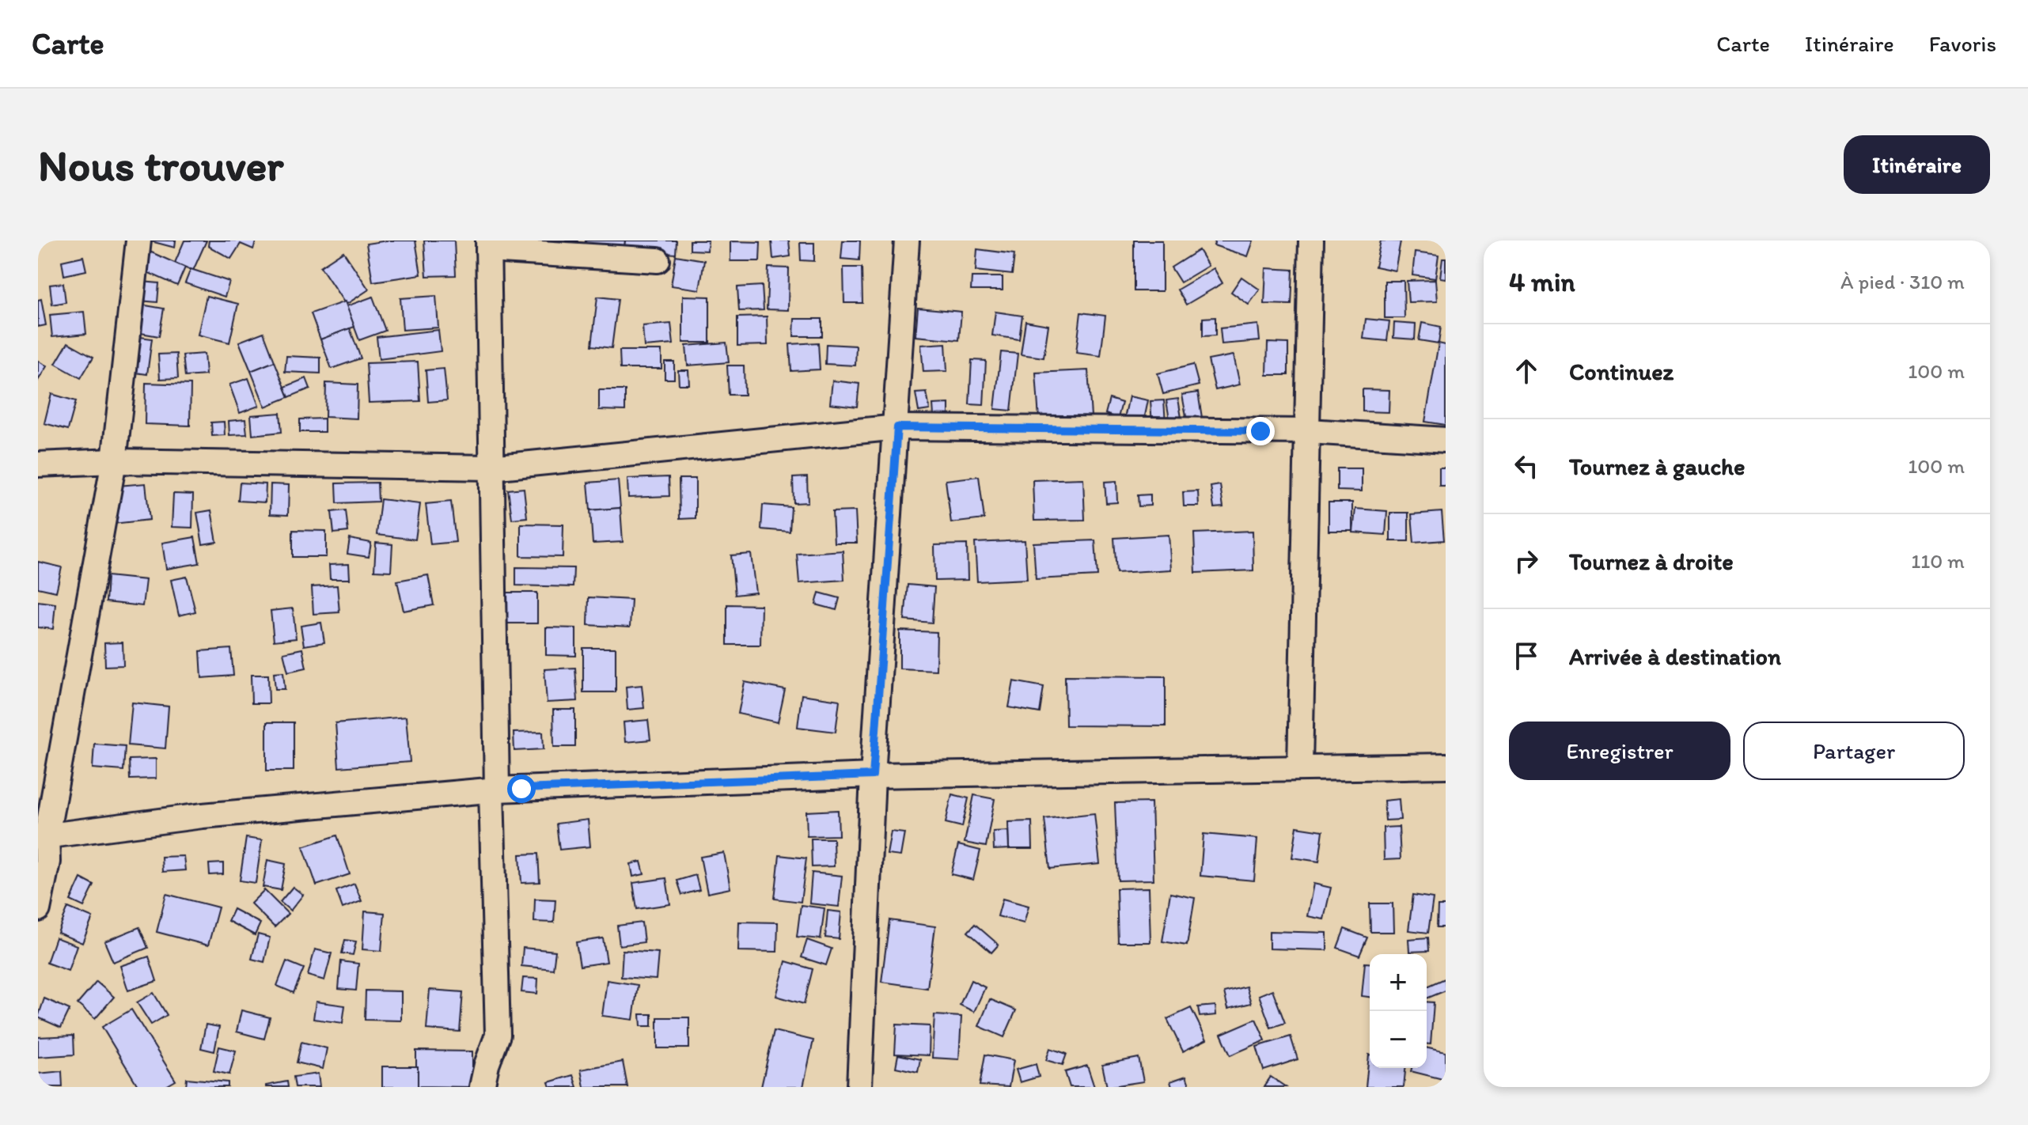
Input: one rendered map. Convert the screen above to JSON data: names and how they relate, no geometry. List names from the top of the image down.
{
  "page": {
    "header": "Carte",
    "nav": ["Carte", "Itinéraire", "Favoris"],
    "buttons": [
      "Itinéraire",
      ["Enregistrer", "Partager"]
    ],
    "title": "Nous trouver",
    "heading": ["4 min", "À pied · 310 m"],
    "list": [
      ["Continuez", "100 m"],
      ["Tournez à gauche", "100 m"],
      ["Tournez à droite", "110 m"],
      "Arrivée à destination"
    ],
    "map_buttons": ["+", "−"]
  }
}
